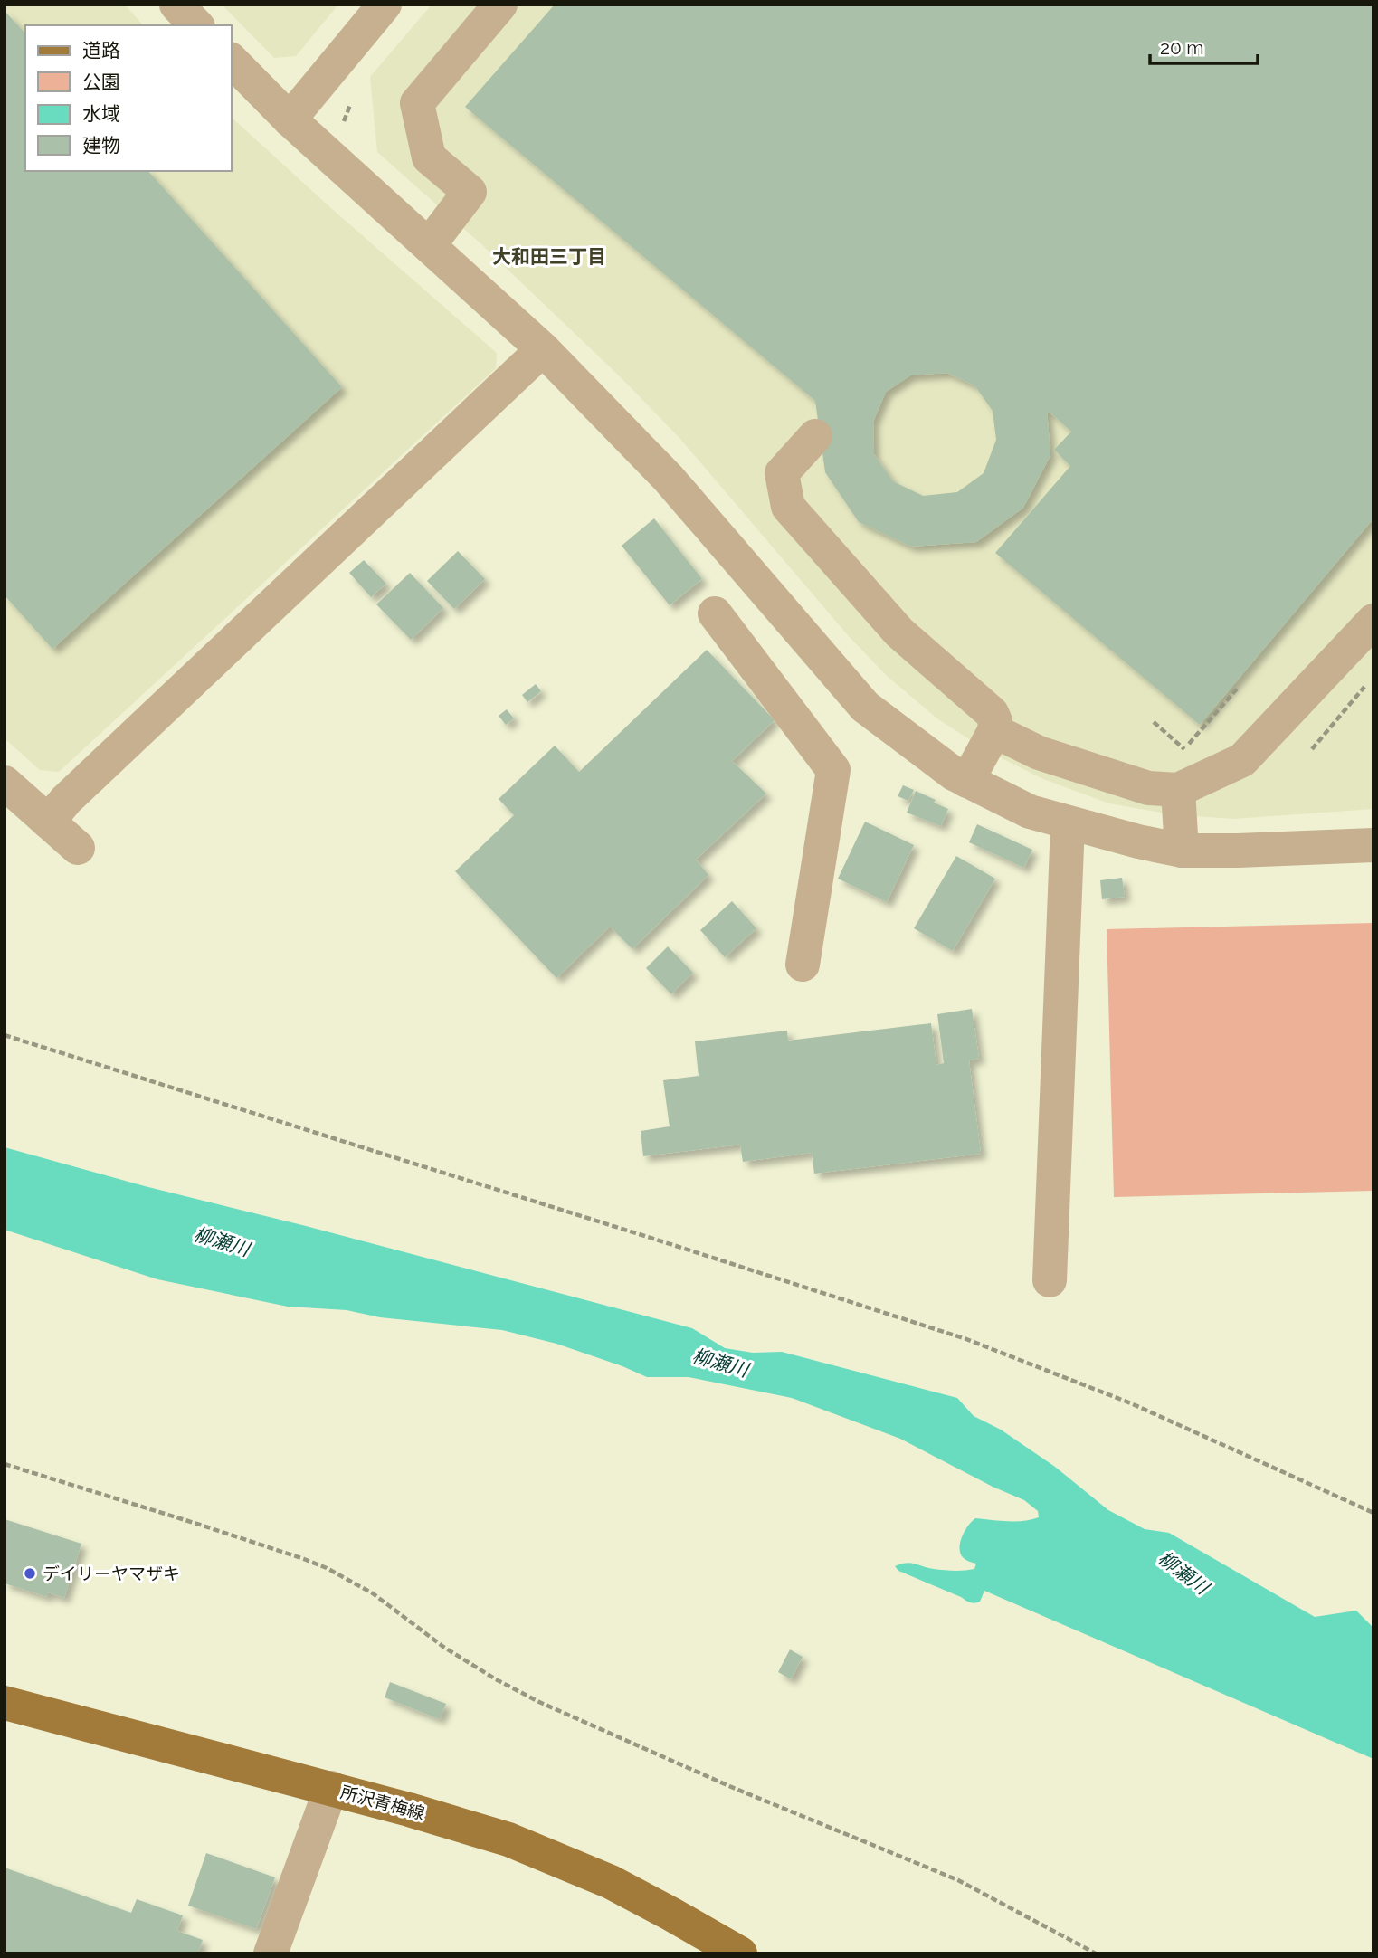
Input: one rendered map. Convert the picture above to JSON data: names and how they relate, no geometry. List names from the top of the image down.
{
  "streets": {
    "main road": ["所沢青梅線"]
  },
  "districts": ["大和田三丁目"],
  "water": ["柳瀬川"],
  "places": ["デイリーヤマザキ"],
  "legend": [
    "道路",
    "公園",
    "水域",
    "建物"
  ],
  "scale_bar": "20 m"
}
